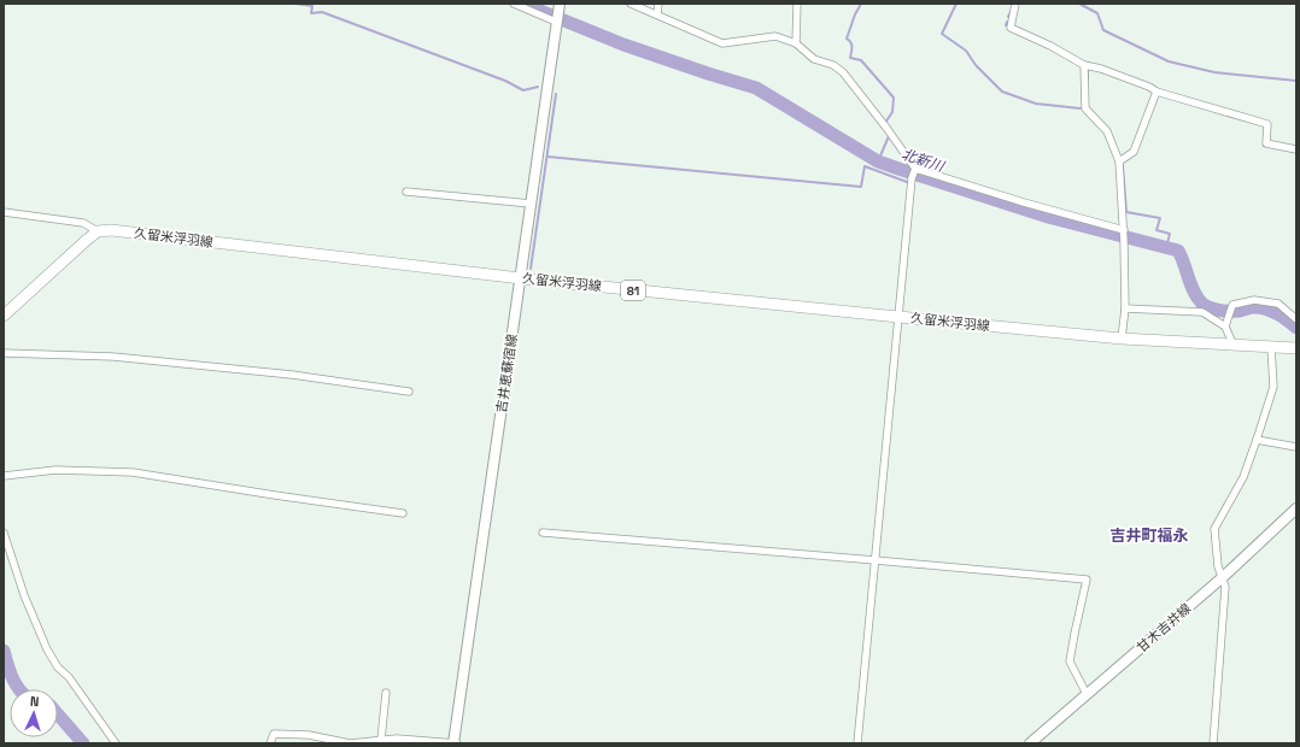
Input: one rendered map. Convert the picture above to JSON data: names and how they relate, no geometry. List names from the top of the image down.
{
  "streets": {
    "main road": [
      "久留米浮羽線",
      "81",
      "吉井恵蘇宿線",
      "甘木吉井線"
    ]
  },
  "crossings": [
    ["久留米浮羽線", "吉井恵蘇宿線"]
  ],
  "districts": ["吉井町福永"],
  "water": ["北新川"],
  "north": "top"
}
